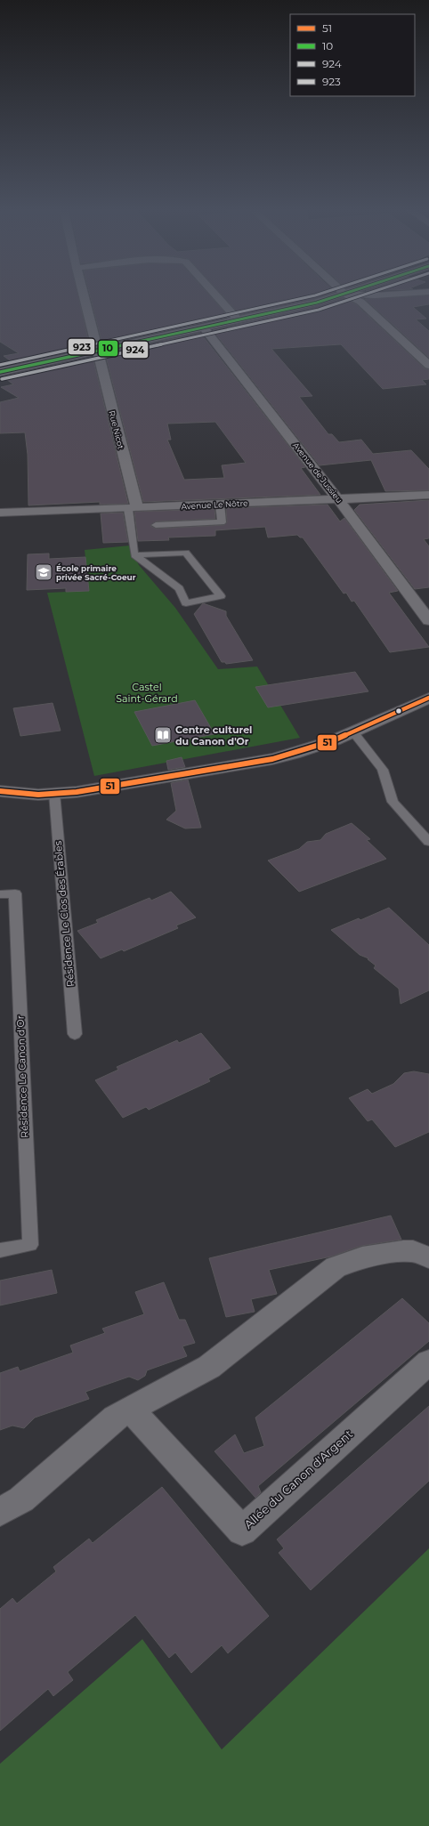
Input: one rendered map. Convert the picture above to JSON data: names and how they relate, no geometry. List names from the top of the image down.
{
  "streets": {
    "street": [
      "Rue Nicot",
      "Avenue de Jussieu",
      "Avenue Le Nôtre",
      "Allée du Canon d'Argent"
    ],
    "lane": ["Résidence Le Clos des Érables", "Résidence Le Canon d'Or"]
  },
  "crossings": [
    ["Rue Nicot", "Avenue Le Nôtre"],
    ["Avenue de Jussieu", "Avenue Le Nôtre"]
  ],
  "parks": ["Castel Saint-Gérard"],
  "places": {
    "school or university": ["École primaire privée Sacré-Coeur"],
    "library": ["Centre culturel du Canon d'Or"]
  },
  "lines": [
    "transit line 10",
    "transit line 924",
    "transit line 923",
    "transit line 51"
  ],
  "legend": [
    "51",
    "10",
    "924",
    "923"
  ]
}
